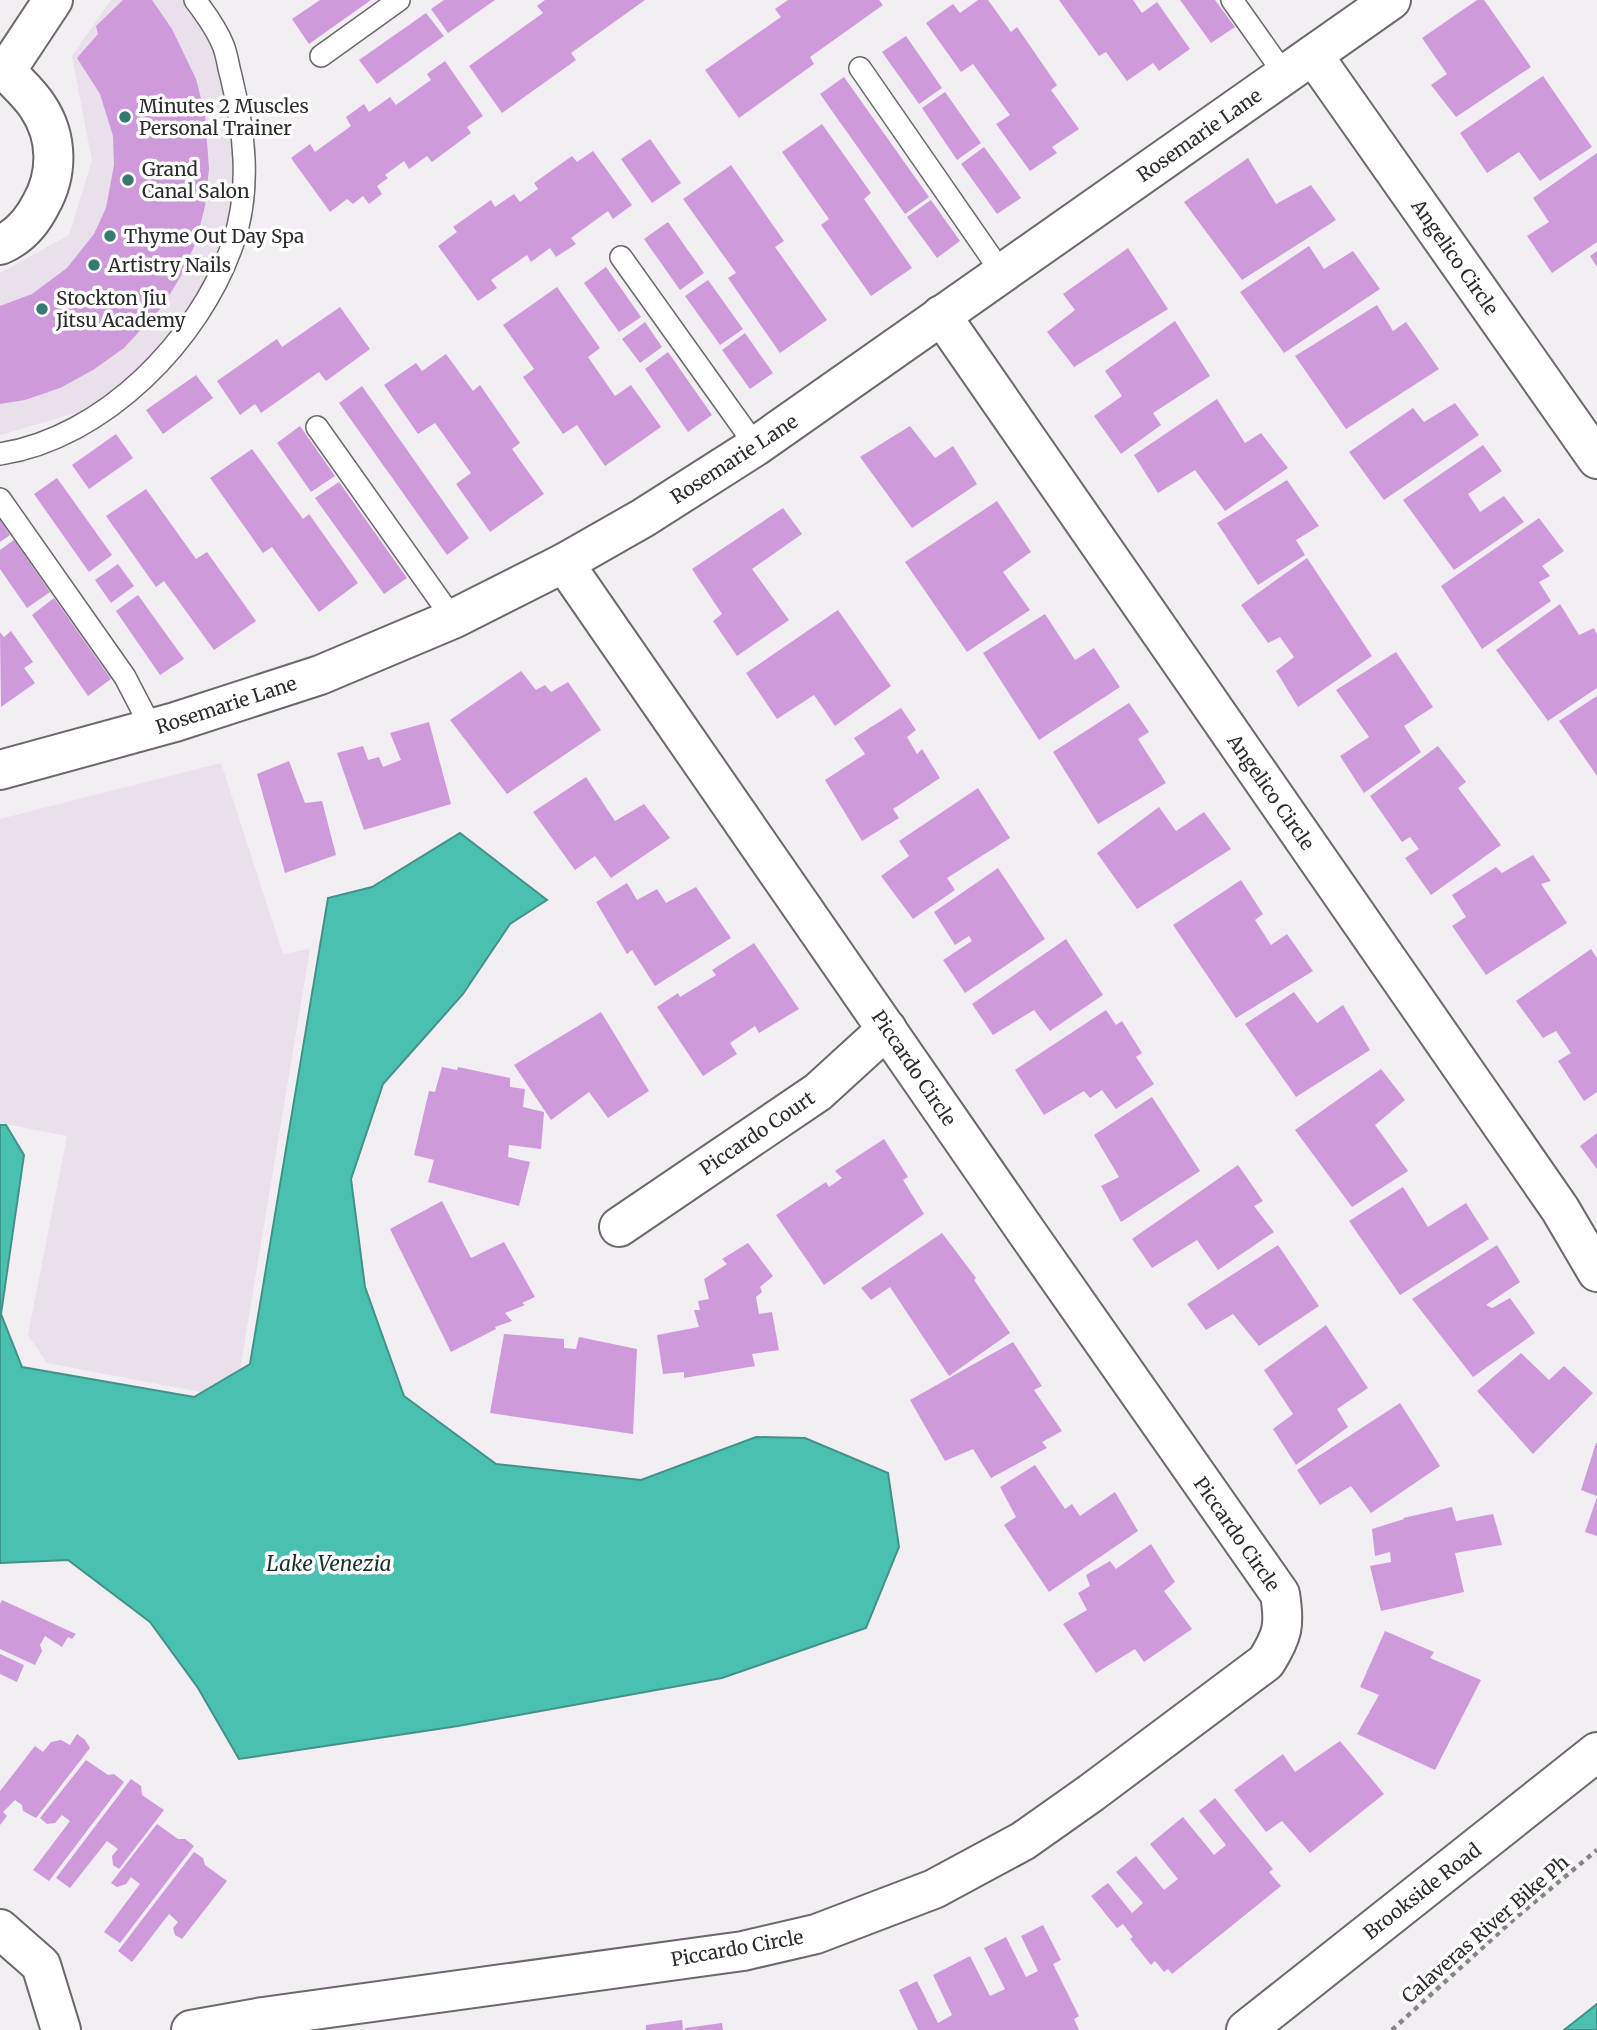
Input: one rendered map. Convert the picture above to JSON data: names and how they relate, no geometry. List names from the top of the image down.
{
  "streets": {
    "street": [
      "Rosemarie Lane",
      "Angelico Circle",
      "Piccardo Circle",
      "Piccardo Court",
      "Brookside Road"
    ],
    "path": ["Calaveras River Bike Ph"]
  },
  "crossings": [
    ["Rosemarie Lane", "Angelico Circle"],
    ["Rosemarie Lane", "Piccardo Circle"],
    ["Piccardo Circle", "Piccardo Court"]
  ],
  "water": ["Lake Venezia"],
  "places": [
    "Minutes 2 Muscles Personal Trainer",
    "Grand Canal Salon",
    "Thyme Out Day Spa",
    "Artistry Nails",
    "Stockton Jiu Jitsu Academy"
  ]
}
